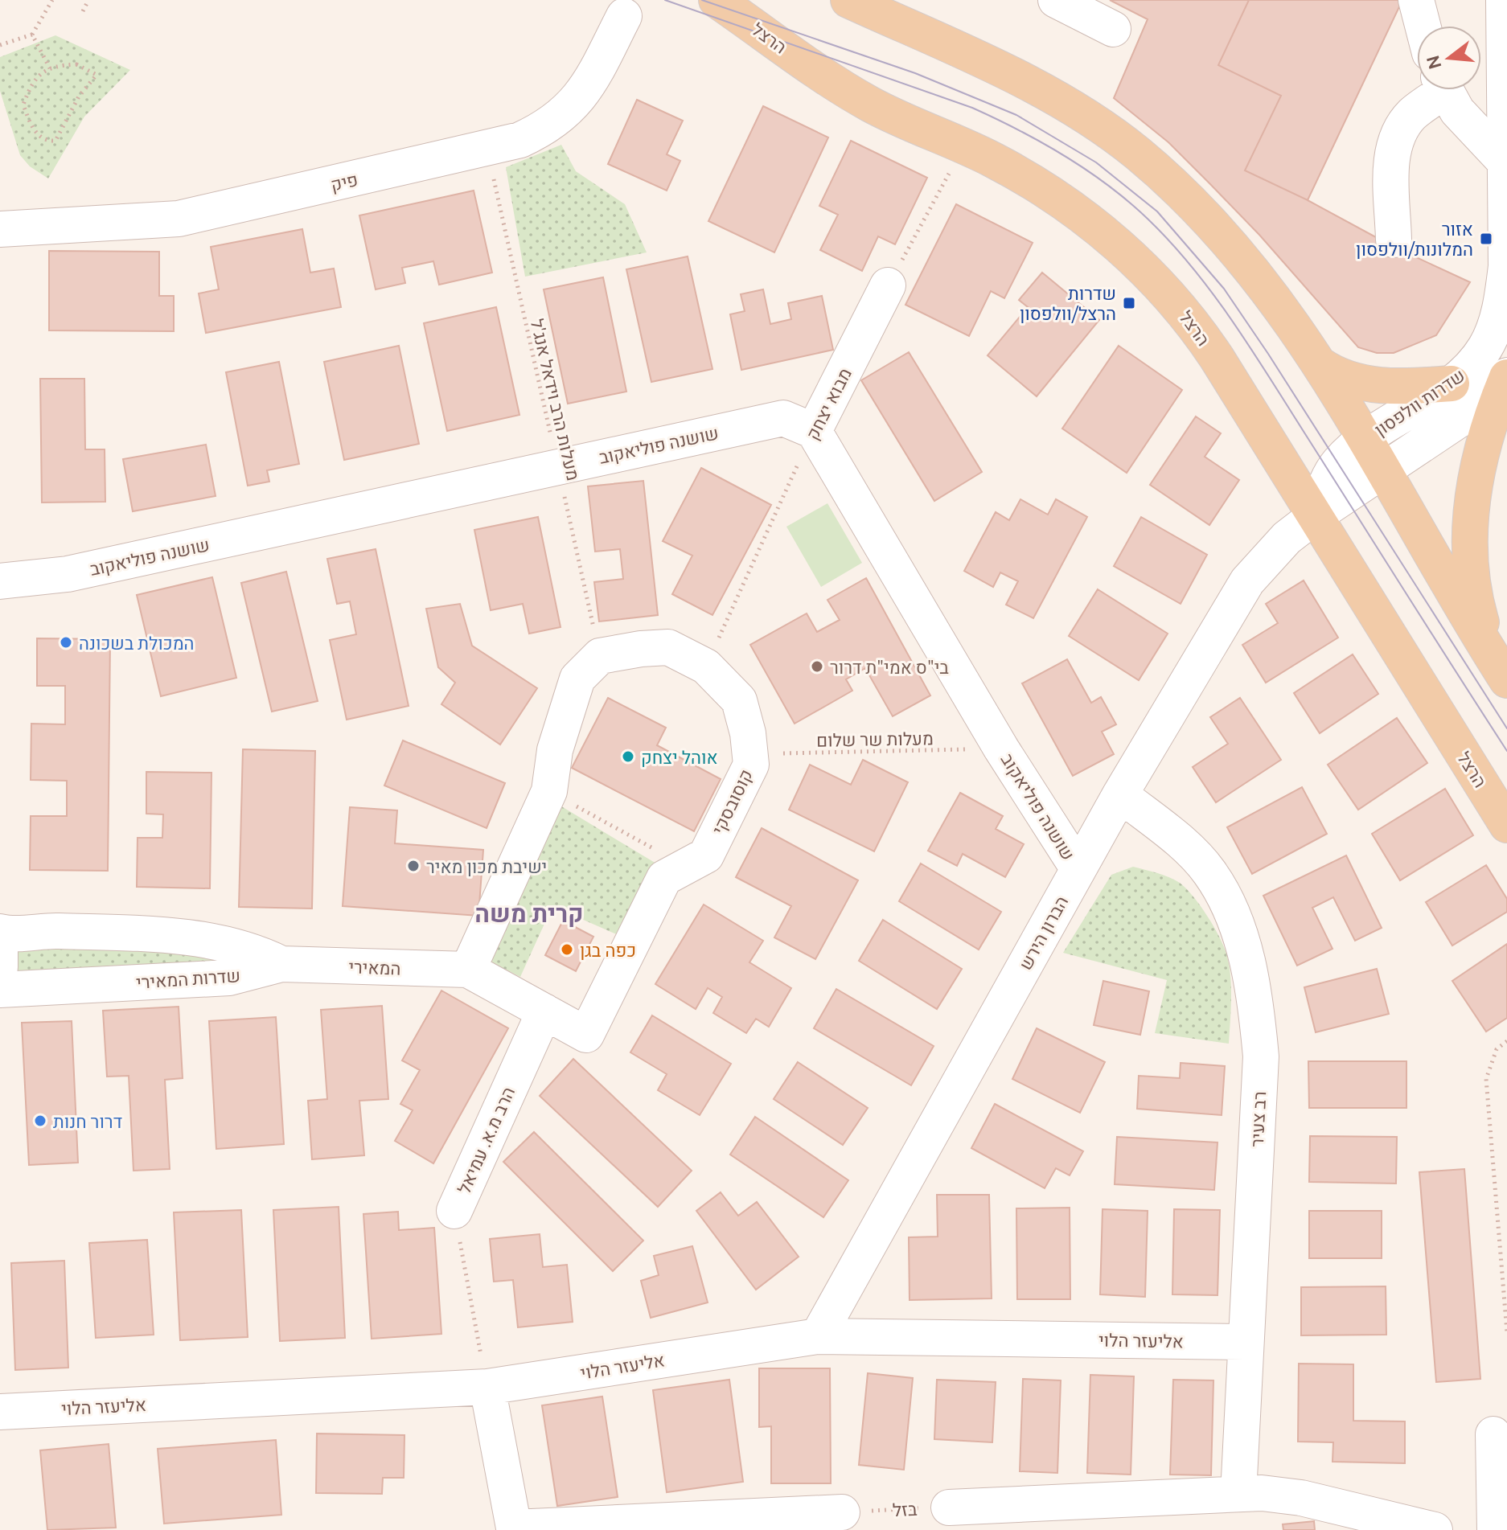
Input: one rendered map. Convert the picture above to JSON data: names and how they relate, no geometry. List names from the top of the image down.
{
  "streets": {
    "main road": ["הרצל"],
    "street": [
      "פיק",
      "שדרות וולפסון",
      "מבוא יצחק",
      "שושנה פוליאקוב",
      "קוסובסקי",
      "הברון הירש",
      "המאירי",
      "שדרות המאירי",
      "רב צעיר",
      "הרב מ.א. עמיאל",
      "אליעזר הלוי"
    ],
    "path": ["מעלות הרב וידאל אנג'ל", "מעלות שר שלום", "בזל"]
  },
  "crossings": [
    ["הרצל", "שדרות וולפסון"],
    ["הרצל", "הברון הירש"],
    ["פיק", "מעלות הרב וידאל אנג'ל"],
    ["מעלות הרב וידאל אנג'ל", "מבוא יצחק"],
    ["מעלות הרב וידאל אנג'ל", "שושנה פוליאקוב"],
    ["מעלות הרב וידאל אנג'ל", "מעלות שר שלום"],
    ["מעלות הרב וידאל אנג'ל", "קוסובסקי"],
    ["שדרות וולפסון", "הברון הירש"],
    ["מבוא יצחק", "שושנה פוליאקוב"],
    ["מבוא יצחק", "מעלות שר שלום"],
    ["מבוא יצחק", "קוסובסקי"],
    ["שושנה פוליאקוב", "מעלות שר שלום"],
    ["שושנה פוליאקוב", "הברון הירש"],
    ["מעלות שר שלום", "קוסובסקי"],
    ["קוסובסקי", "המאירי"],
    ["קוסובסקי", "הרב מ.א. עמיאל"],
    ["הברון הירש", "רב צעיר"],
    ["הברון הירש", "אליעזר הלוי"],
    ["המאירי", "שדרות המאירי"],
    ["רב צעיר", "אליעזר הלוי"],
    ["הרב מ.א. עמיאל", "אליעזר הלוי"]
  ],
  "districts": ["קרית משה"],
  "places": {
    "transit": ["אזור המלונות/וולפסון", "שדרות הרצל/וולפסון"],
    "other": [
      "המכולת בשכונה",
      "בי\"ס אמי\"ת דרור",
      "אוהל יצחק",
      "ישיבת מכון מאיר",
      "כפה בגן",
      "דרור חנות"
    ]
  },
  "north": "left"
}
